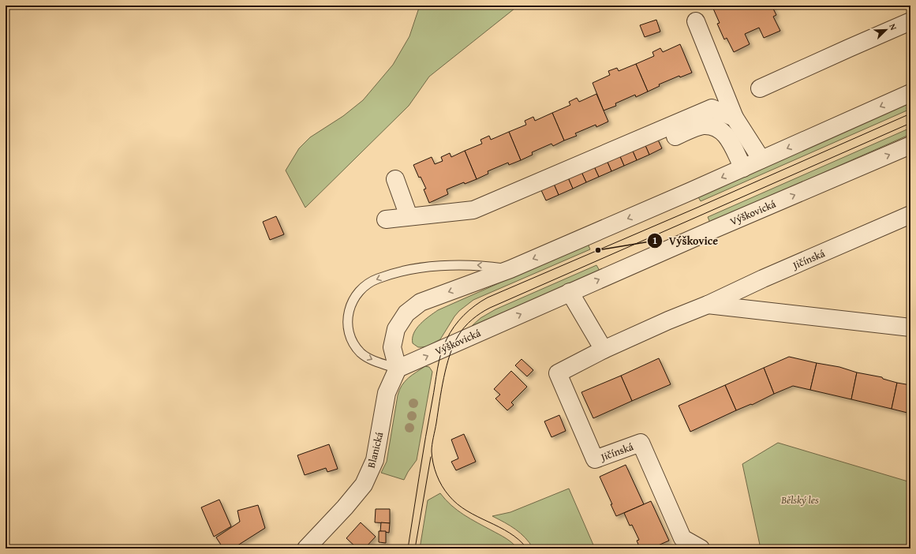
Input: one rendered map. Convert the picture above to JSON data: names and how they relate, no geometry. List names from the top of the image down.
{
  "streets": {
    "street": ["Výškovická", "Jičínská", "Blanická"]
  },
  "crossings": [
    ["Výškovická", "Blanická"]
  ],
  "parks": ["Bělský les"],
  "places": ["Výškovice"],
  "north": "top right"
}
